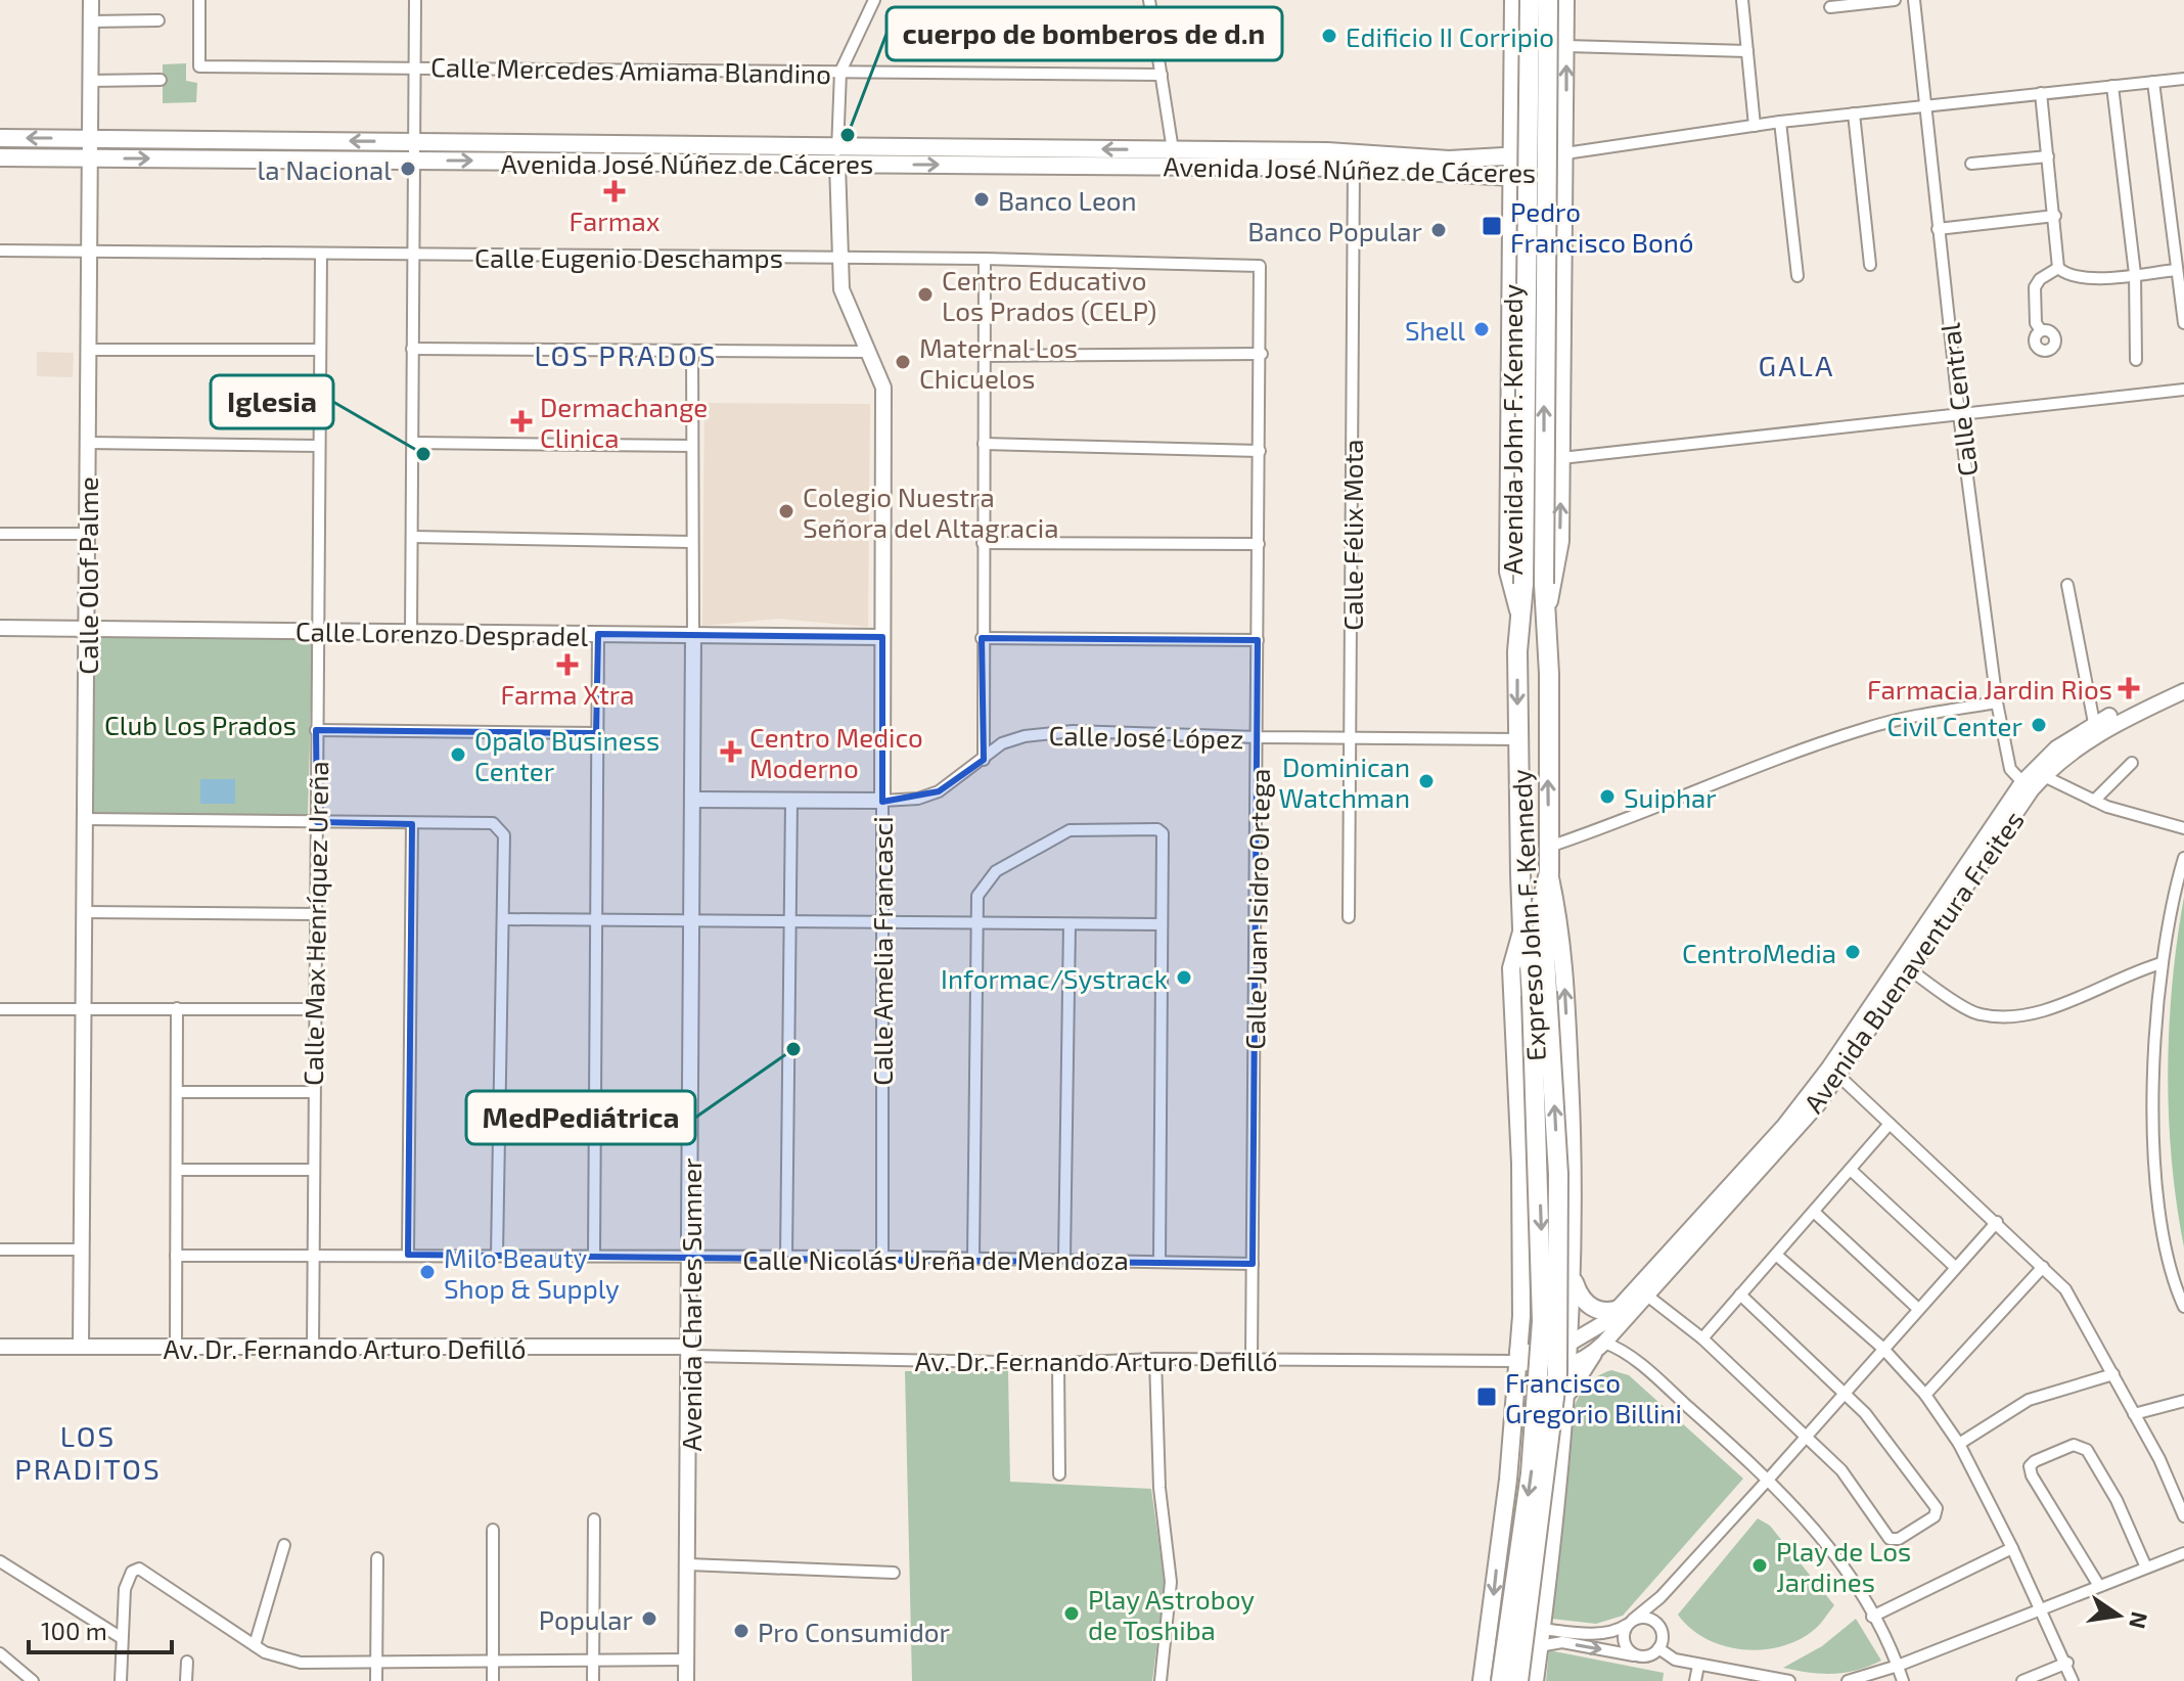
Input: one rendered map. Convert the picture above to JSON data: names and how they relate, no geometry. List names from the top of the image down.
{
  "streets": {
    "highway": ["Expreso John F. Kennedy"],
    "main road": ["Avenida José Núñez de Cáceres", "Avenida John F. Kennedy"],
    "street": [
      "Calle Mercedes Amiama Blandino",
      "Calle Eugenio Deschamps",
      "Calle Central",
      "Calle Félix Mota",
      "Calle Olof Palme",
      "Calle Lorenzo Despradel",
      "Calle José López",
      "Calle Juan Isidro Ortega",
      "Calle Max Henríquez Ureña",
      "Calle Amelia Francasci",
      "Avenida Buenaventura Freites",
      "Calle Nicolás Ureña de Mendoza",
      "Avenida Charles Sumner",
      "Av. Dr. Fernando Arturo Defilló"
    ]
  },
  "crossings": [
    ["Avenida José Núñez de Cáceres", "Avenida John F. Kennedy"],
    ["Avenida José Núñez de Cáceres", "Calle Félix Mota"],
    ["Avenida José Núñez de Cáceres", "Calle Olof Palme"],
    ["Avenida José Núñez de Cáceres", "Calle Amelia Francasci"],
    ["Calle Eugenio Deschamps", "Calle Olof Palme"],
    ["Calle Eugenio Deschamps", "Calle Juan Isidro Ortega"],
    ["Calle Eugenio Deschamps", "Calle Max Henríquez Ureña"],
    ["Calle Eugenio Deschamps", "Calle Amelia Francasci"],
    ["Calle Central", "Avenida Buenaventura Freites"],
    ["Avenida John F. Kennedy", "Expreso John F. Kennedy"],
    ["Calle Félix Mota", "Calle José López"],
    ["Calle Olof Palme", "Calle Lorenzo Despradel"],
    ["Calle Olof Palme", "Av. Dr. Fernando Arturo Defilló"],
    ["Calle Lorenzo Despradel", "Calle Max Henríquez Ureña"],
    ["Calle Lorenzo Despradel", "Calle Amelia Francasci"],
    ["Calle Lorenzo Despradel", "Avenida Charles Sumner"],
    ["Calle José López", "Calle Juan Isidro Ortega"],
    ["Calle José López", "Expreso John F. Kennedy"],
    ["Calle José López", "Calle Amelia Francasci"],
    ["Calle José López", "Avenida Charles Sumner"],
    ["Calle Juan Isidro Ortega", "Calle Nicolás Ureña de Mendoza"],
    ["Calle Juan Isidro Ortega", "Av. Dr. Fernando Arturo Defilló"],
    ["Calle Max Henríquez Ureña", "Calle Nicolás Ureña de Mendoza"],
    ["Calle Max Henríquez Ureña", "Av. Dr. Fernando Arturo Defilló"],
    ["Calle Amelia Francasci", "Calle Nicolás Ureña de Mendoza"],
    ["Avenida Buenaventura Freites", "Av. Dr. Fernando Arturo Defilló"],
    ["Calle Nicolás Ureña de Mendoza", "Avenida Charles Sumner"],
    ["Avenida Charles Sumner", "Av. Dr. Fernando Arturo Defilló"]
  ],
  "districts": ["LOS PRADOS", "GALA", "LOS PRADITOS"],
  "parks": ["Club Los Prados"],
  "places": {
    "other": [
      "Edificio II Corripio",
      "cuerpo de bomberos de d.n",
      "la Nacional",
      "Banco Leon",
      "Banco Popular",
      "Centro Educativo Los Prados (CELP)",
      "Shell",
      "Maternal Los Chicuelos",
      "Iglesia",
      "Colegio Nuestra Señora del Altagracia",
      "Civil Center",
      "Opalo Business Center",
      "Dominican Watchman",
      "Suiphar",
      "CentroMedia",
      "Informac/Systrack",
      "MedPediátrica",
      "Milo Beauty Shop & Supply",
      "Play de Los Jardines",
      "Play Astroboy de Toshiba",
      "Popular",
      "Pro Consumidor"
    ],
    "health": [
      "Farmax",
      "Dermachange Clinica",
      "Farma Xtra",
      "Farmacia Jardin Rios",
      "Centro Medico Moderno"
    ],
    "transit": ["Pedro Francisco Bonó", "Francisco Gregorio Billini"]
  },
  "scale_bar": "100 m",
  "north": "right"
}
